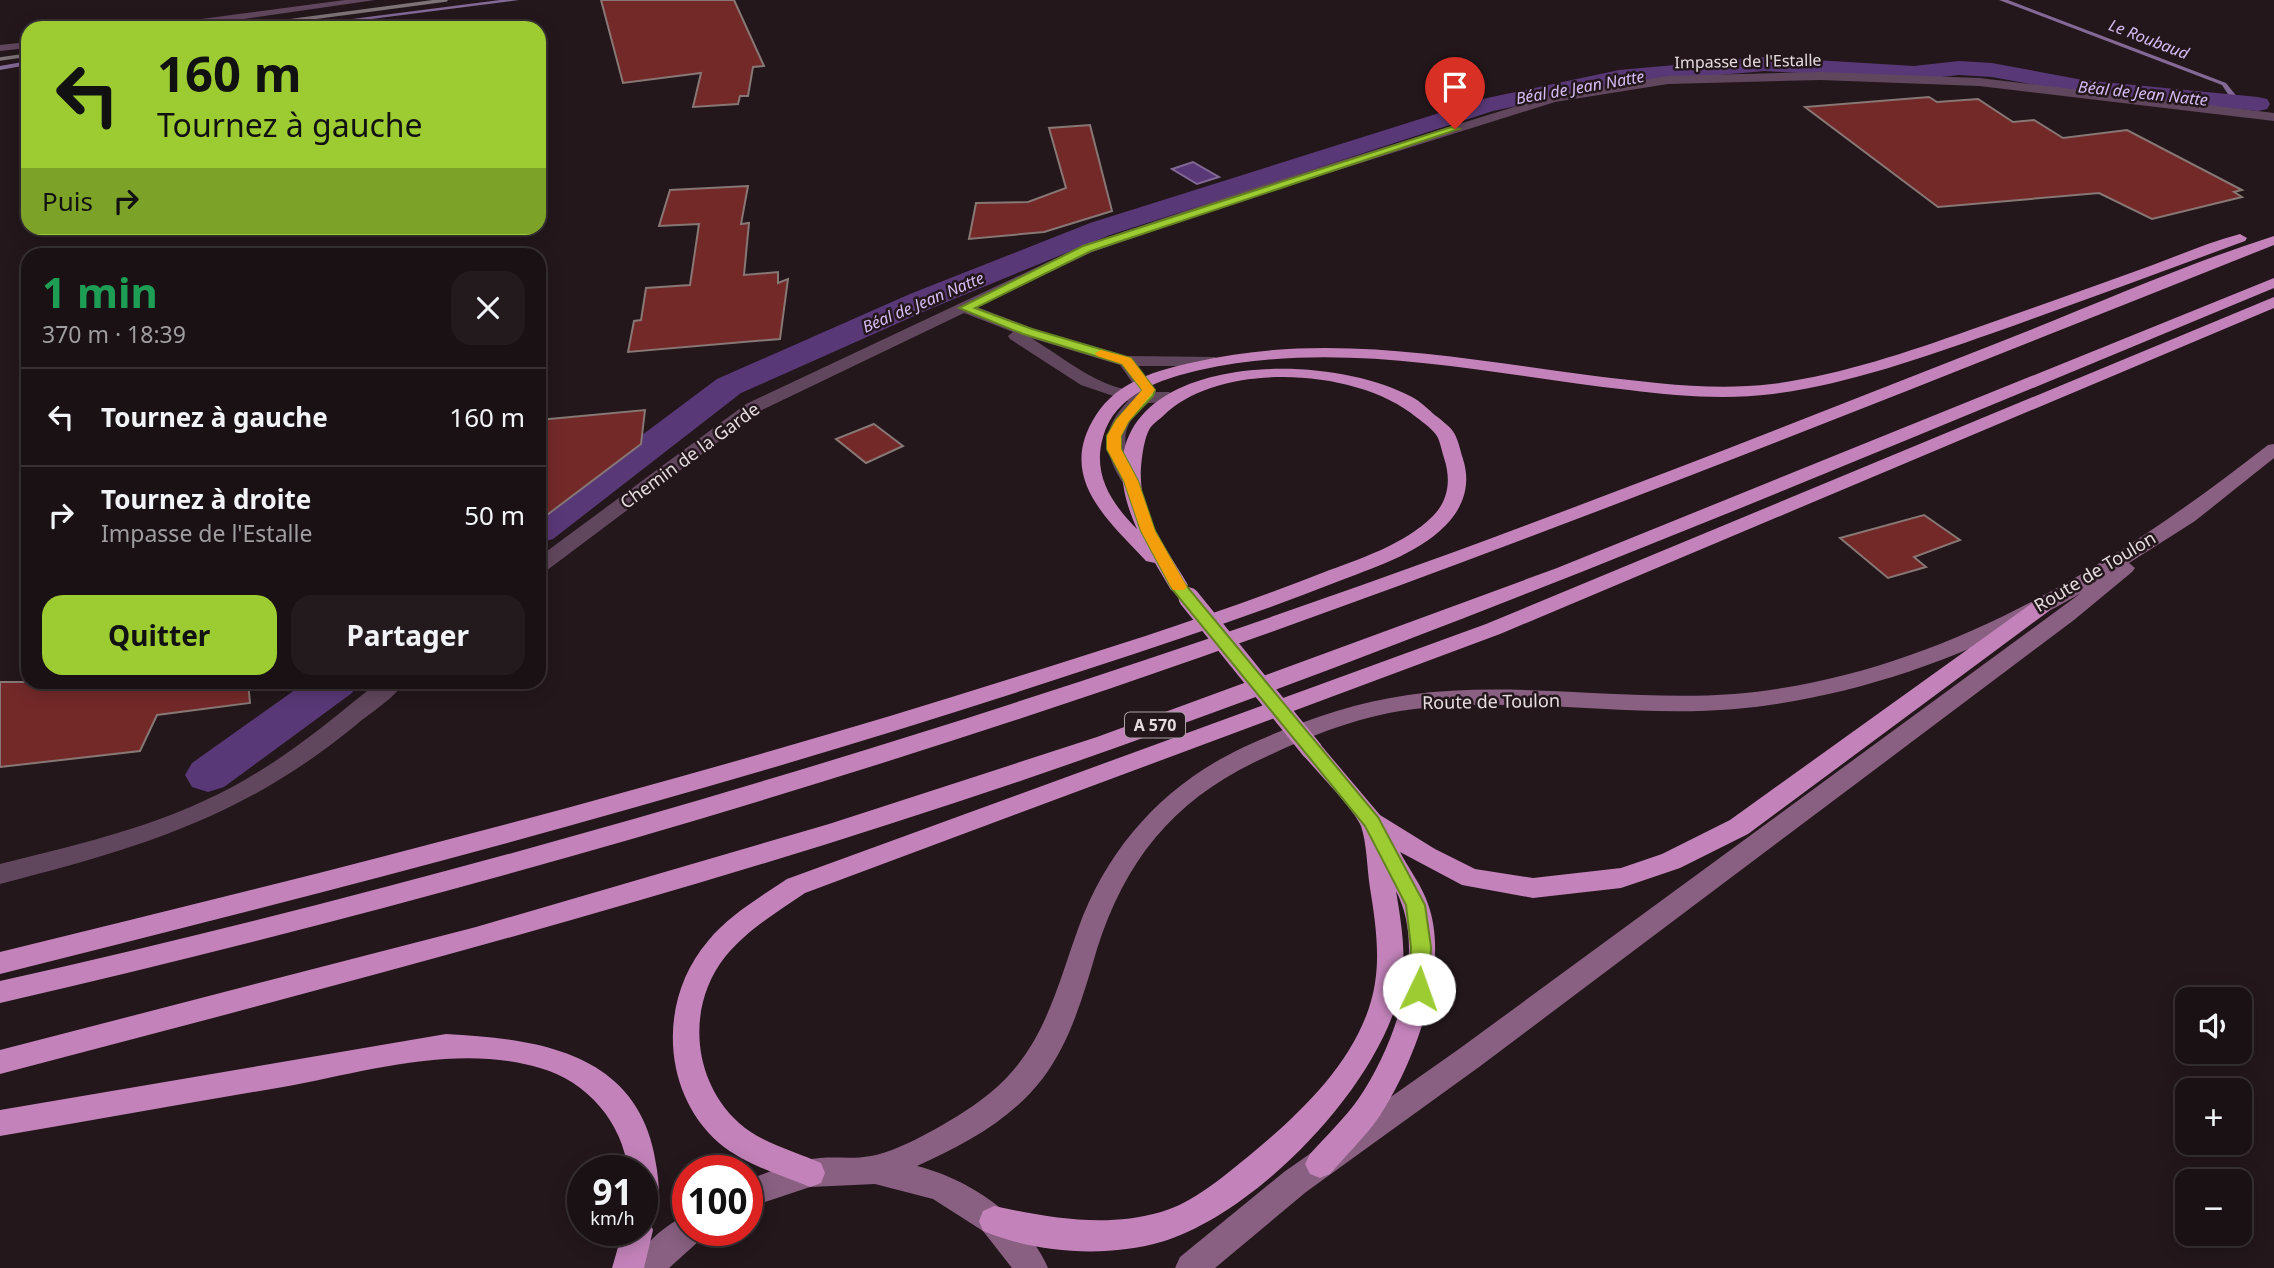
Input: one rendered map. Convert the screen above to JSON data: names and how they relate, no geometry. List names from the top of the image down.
{
  "streets": {
    "highway": ["A 570"],
    "main road": ["Route de Toulon"],
    "street": ["Impasse de l'Estalle", "Chemin de la Garde"]
  },
  "crossings": [
    ["Impasse de l'Estalle", "Chemin de la Garde"]
  ],
  "water": ["Le Roubaud", "Béal de Jean Natte"],
  "page": {
    "turn": ["160 m", "Tournez à gauche"],
    "then": "Puis",
    "heading": ["1 min", "370 m · 18:39"],
    "list": [
      {
        "name": "Tournez à gauche",
        "value": "160 m"
      },
      {
        "name": "Tournez à droite",
        "note": "Impasse de l'Estalle",
        "value": "50 m"
      }
    ],
    "buttons": ["Quitter", "Partager"],
    "map_buttons": ["+", "−"],
    "speed": "91 km/h",
    "limit": "100"
  }
}
